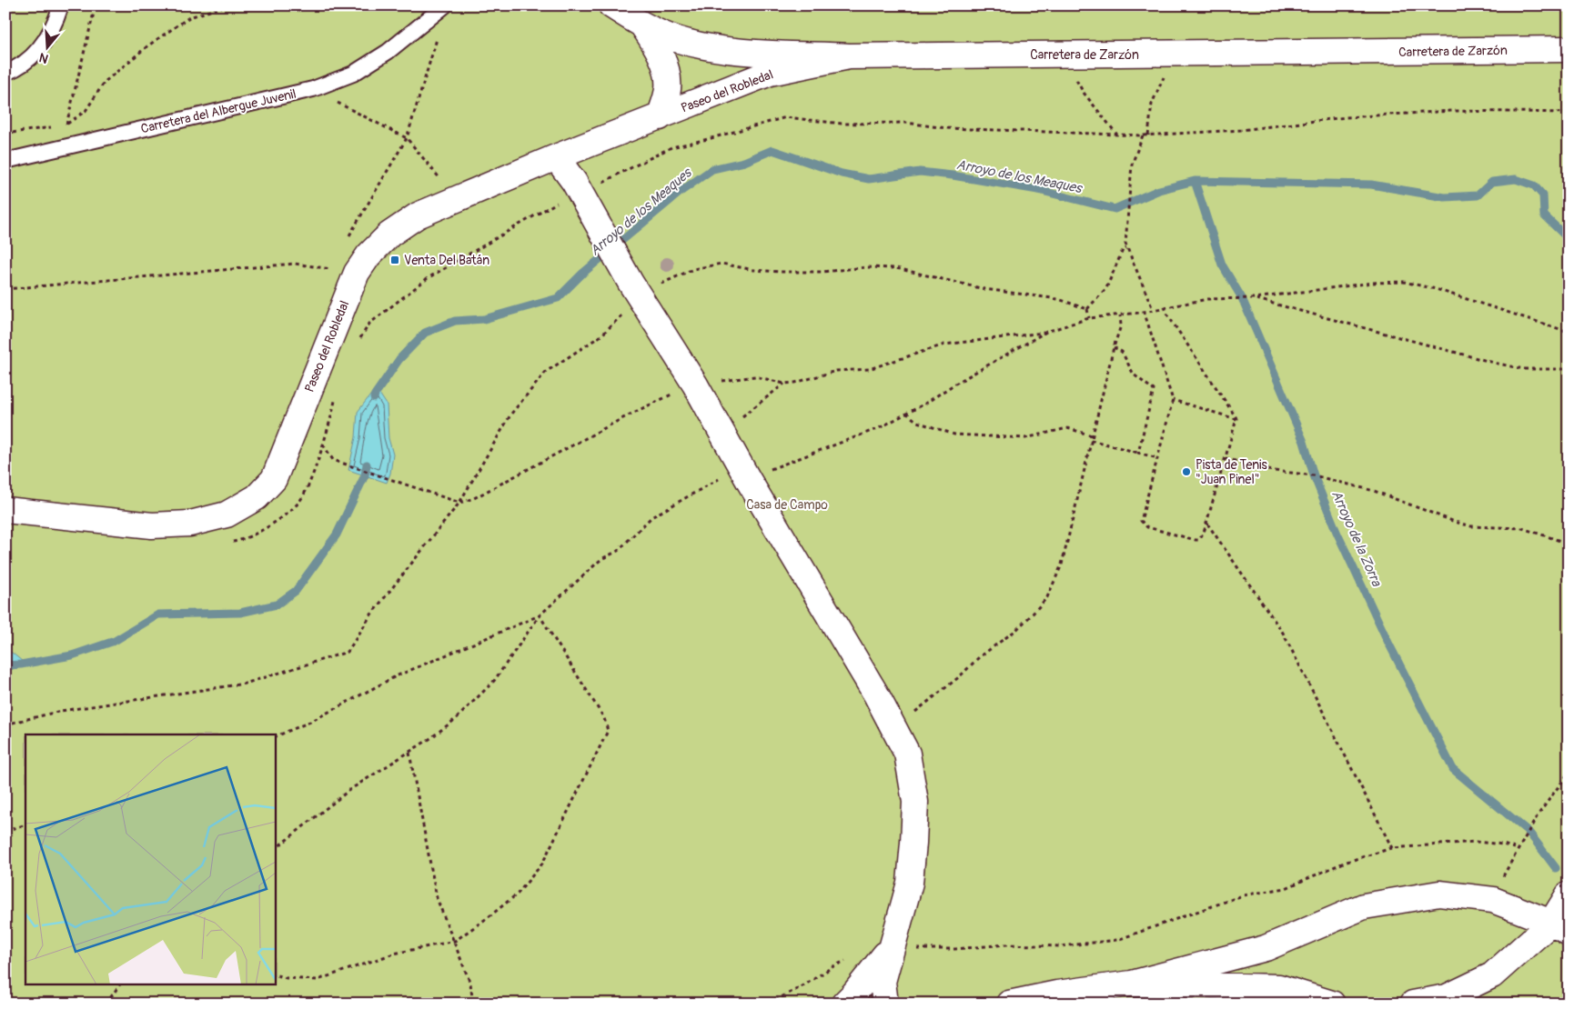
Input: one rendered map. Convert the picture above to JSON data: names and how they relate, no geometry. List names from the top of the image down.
{
  "streets": {
    "street": ["Carretera de Zarzón", "Paseo del Robledal"],
    "lane": ["Carretera del Albergue Juvenil"]
  },
  "crossings": [
    ["Carretera de Zarzón", "Paseo del Robledal"]
  ],
  "water": ["Arroyo de los Meaques", "Arroyo de la Zorra"],
  "parks": ["Casa de Campo"],
  "places": {
    "transit": ["Venta Del Batán"],
    "other": ["Pista de Tenis \"Juan Pinel\""]
  },
  "north": "bottom"
}
